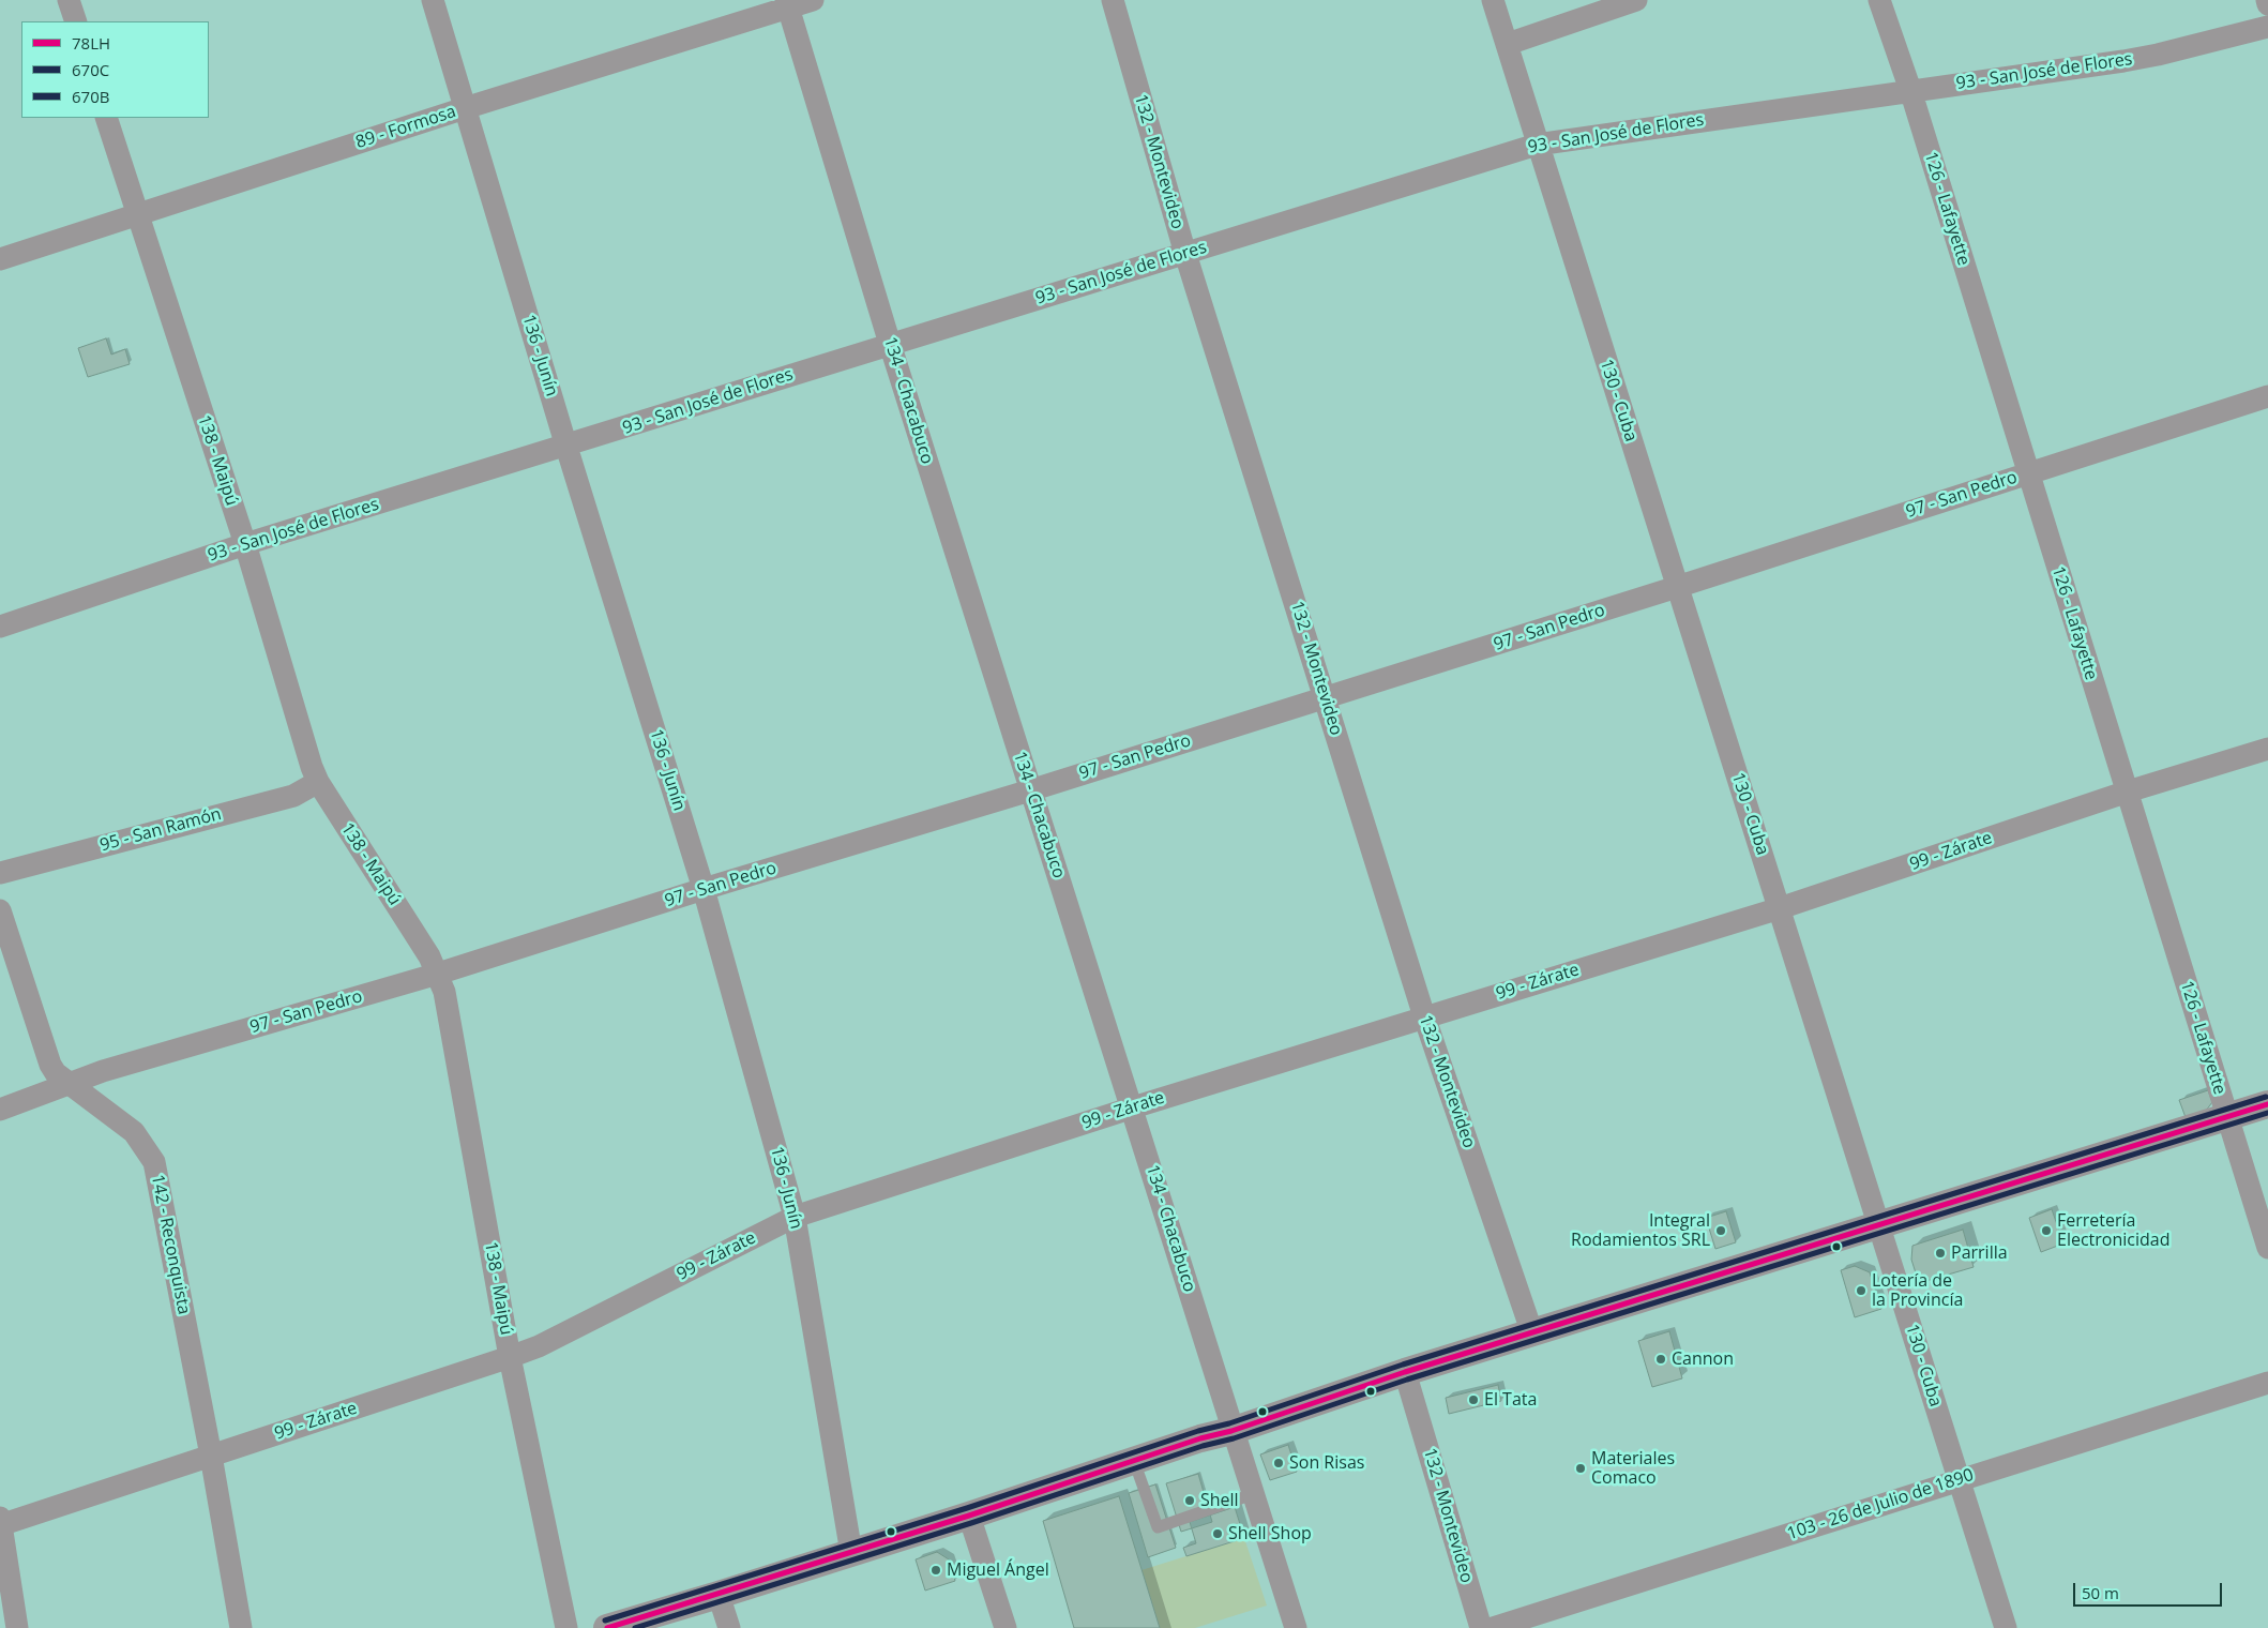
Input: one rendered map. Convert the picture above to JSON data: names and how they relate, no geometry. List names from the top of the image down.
{
  "streets": {
    "street": [
      "93 - San José de Flores",
      "89 - Formosa",
      "132 - Montevideo",
      "126 - Lafayette",
      "136 - Junín",
      "134 - Chacabuco",
      "130 - Cuba",
      "138 - Maipú",
      "97 - San Pedro",
      "95 - San Ramón",
      "99 - Zárate",
      "142 - Reconquista",
      "103 - 26 de Julio de 1890"
    ]
  },
  "crossings": [
    ["93 - San José de Flores", "132 - Montevideo"],
    ["93 - San José de Flores", "126 - Lafayette"],
    ["93 - San José de Flores", "136 - Junín"],
    ["93 - San José de Flores", "134 - Chacabuco"],
    ["93 - San José de Flores", "130 - Cuba"],
    ["93 - San José de Flores", "138 - Maipú"],
    ["89 - Formosa", "136 - Junín"],
    ["89 - Formosa", "134 - Chacabuco"],
    ["89 - Formosa", "138 - Maipú"],
    ["132 - Montevideo", "97 - San Pedro"],
    ["132 - Montevideo", "99 - Zárate"],
    ["126 - Lafayette", "97 - San Pedro"],
    ["126 - Lafayette", "99 - Zárate"],
    ["136 - Junín", "97 - San Pedro"],
    ["136 - Junín", "99 - Zárate"],
    ["134 - Chacabuco", "97 - San Pedro"],
    ["134 - Chacabuco", "99 - Zárate"],
    ["130 - Cuba", "97 - San Pedro"],
    ["130 - Cuba", "99 - Zárate"],
    ["130 - Cuba", "103 - 26 de Julio de 1890"],
    ["138 - Maipú", "97 - San Pedro"],
    ["138 - Maipú", "95 - San Ramón"],
    ["138 - Maipú", "99 - Zárate"],
    ["97 - San Pedro", "142 - Reconquista"],
    ["99 - Zárate", "142 - Reconquista"]
  ],
  "places": [
    "Integral Rodamientos SRL",
    "Ferretería Electronicidad",
    "Parrilla",
    "Lotería de la Provincía",
    "Cannon",
    "El Tata",
    "Son Risas",
    "Materiales Comaco",
    "Shell",
    "Shell Shop",
    "Miguel Ángel"
  ],
  "lines": ["transit line 670B", "transit line 78LH", "transit line 670C"],
  "legend": ["78LH", "670C", "670B"],
  "scale_bar": "50 m"
}
